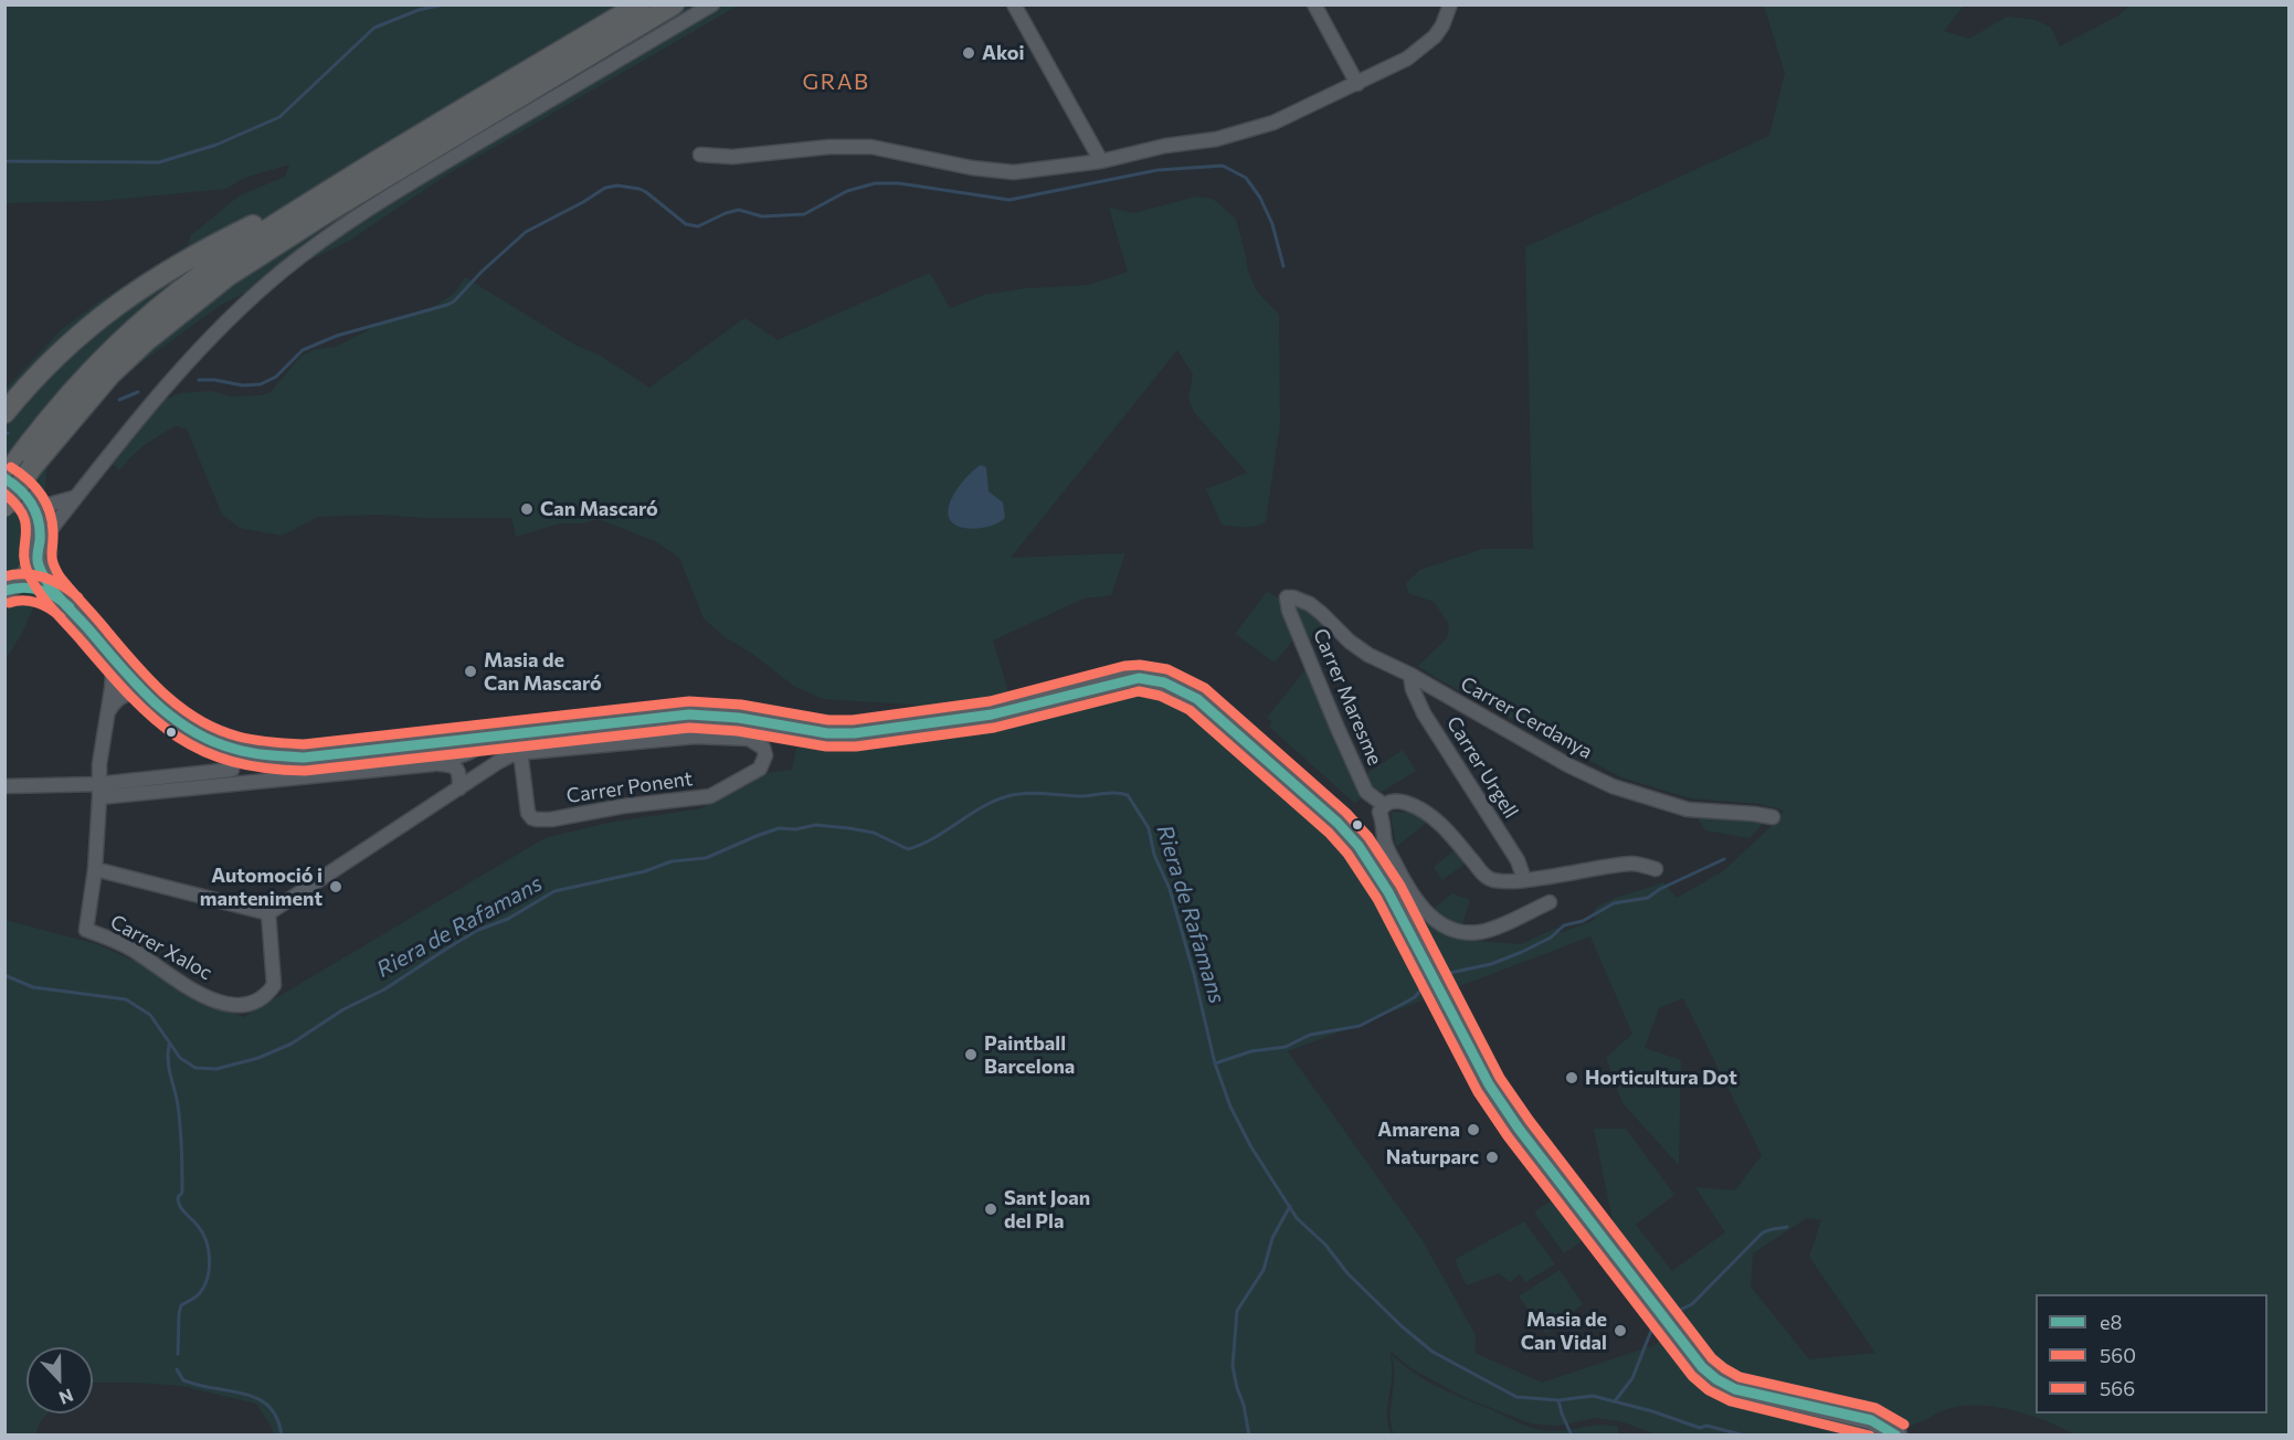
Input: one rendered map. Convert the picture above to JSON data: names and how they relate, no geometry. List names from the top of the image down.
{
  "streets": {
    "street": [
      "Carrer Maresme",
      "Carrer Cerdanya",
      "Carrer Urgell",
      "Carrer Ponent",
      "Carrer Xaloc"
    ]
  },
  "crossings": [
    ["Carrer Maresme", "Carrer Cerdanya"],
    ["Carrer Cerdanya", "Carrer Urgell"],
    ["Carrer Ponent", "Carrer Xaloc"]
  ],
  "districts": ["GRAB"],
  "water": ["Riera de Rafamans"],
  "places": [
    "Akoi",
    "Can Mascaró",
    "Masia de Can Mascaró",
    "Automoció i manteniment",
    "Paintball Barcelona",
    "Horticultura Dot",
    "Amarena",
    "Naturparc",
    "Sant Joan del Pla",
    "Masia de Can Vidal"
  ],
  "lines": ["transit line 566", "transit line e8", "transit line 560"],
  "legend": ["e8", "560", "566"],
  "north": "bottom"
}
